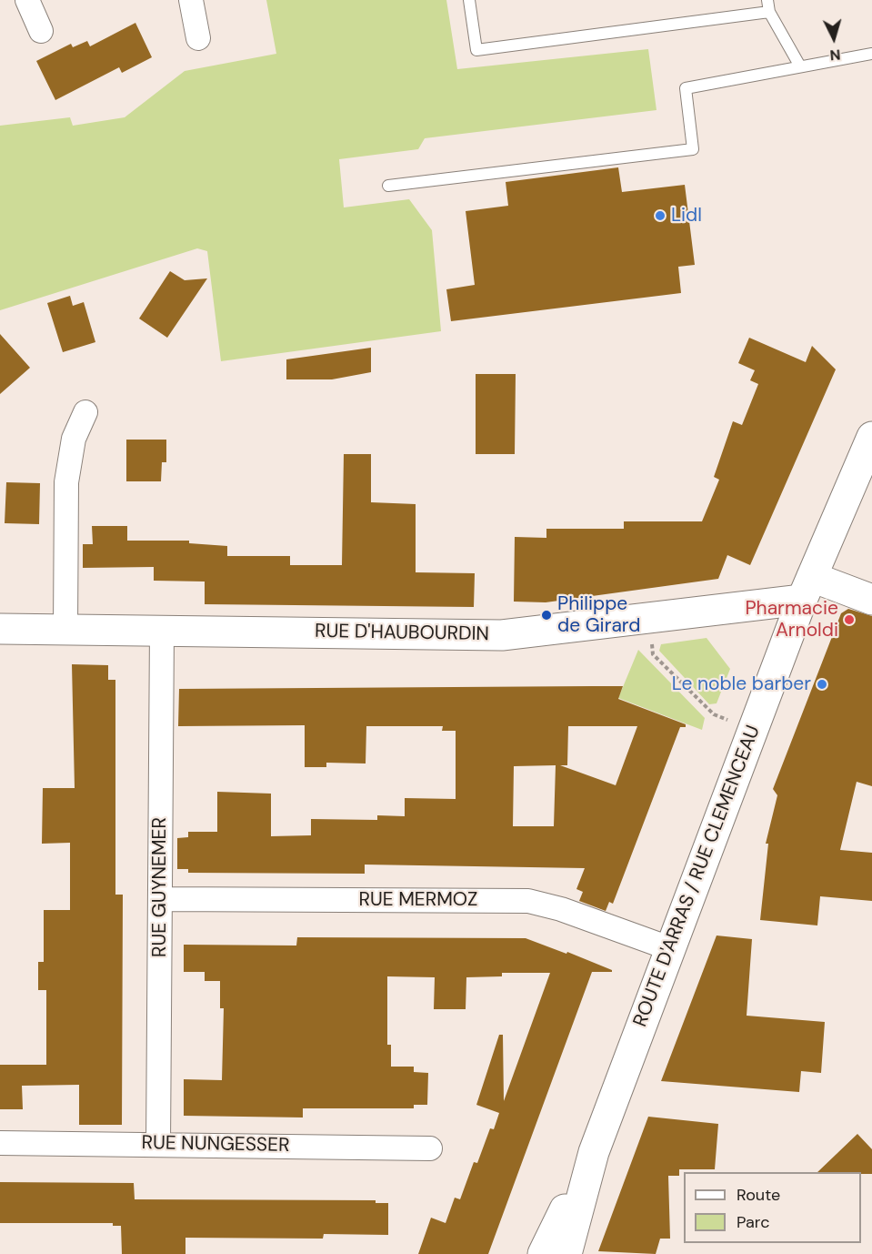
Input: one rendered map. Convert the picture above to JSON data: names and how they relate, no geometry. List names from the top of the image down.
{
  "streets": {
    "main road": ["RUE D'HAUBOURDIN", "ROUTE D'ARRAS / RUE CLEMENCEAU"],
    "street": ["RUE GUYNEMER", "RUE MERMOZ", "RUE NUNGESSER"]
  },
  "crossings": [
    ["RUE D'HAUBOURDIN", "ROUTE D'ARRAS / RUE CLEMENCEAU"],
    ["RUE D'HAUBOURDIN", "RUE GUYNEMER"],
    ["ROUTE D'ARRAS / RUE CLEMENCEAU", "RUE MERMOZ"],
    ["RUE GUYNEMER", "RUE MERMOZ"],
    ["RUE GUYNEMER", "RUE NUNGESSER"]
  ],
  "places": [
    "Lidl",
    "Philippe de Girard",
    "Pharmacie Arnoldi",
    "Le noble barber"
  ],
  "legend": ["Route", "Parc"],
  "north": "bottom"
}
